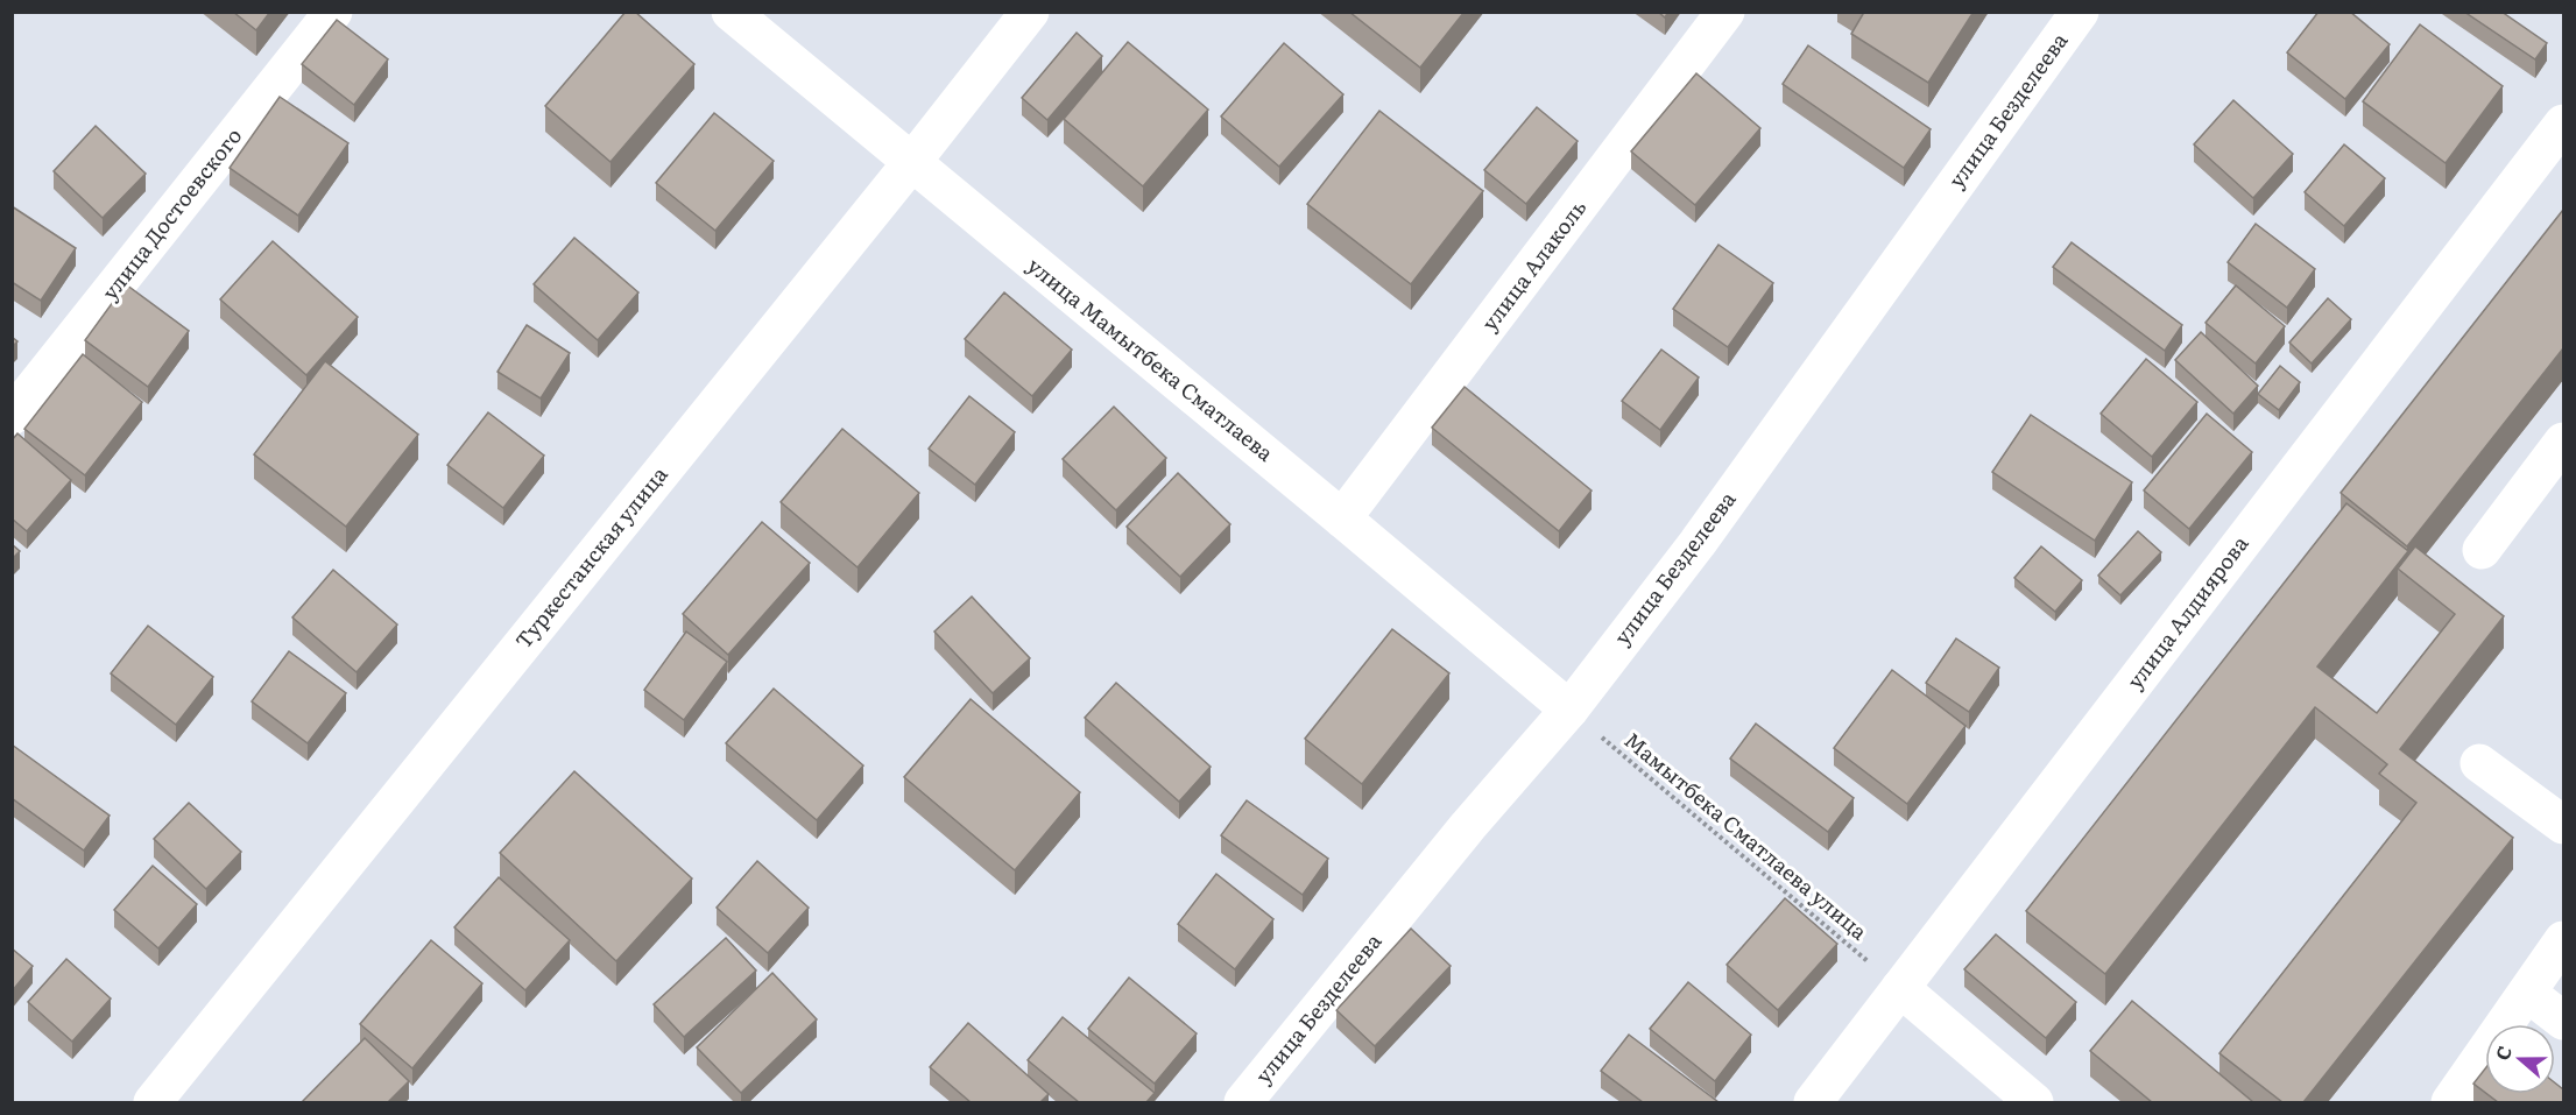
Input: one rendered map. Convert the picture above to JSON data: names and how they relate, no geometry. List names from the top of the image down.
{
  "streets": {
    "street": [
      "улица Безделеева",
      "улица Достоевского",
      "улица Алаколь",
      "улица Мамытбека Сматлаева",
      "Туркестанская улица",
      "улица Алдиярова"
    ],
    "path": ["Мамытбека Сматлаева улица"]
  },
  "crossings": [
    ["улица Безделеева", "улица Мамытбека Сматлаева"],
    ["улица Безделеева", "Мамытбека Сматлаева улица"],
    ["улица Алаколь", "улица Мамытбека Сматлаева"],
    ["улица Мамытбека Сматлаева", "Туркестанская улица"],
    ["улица Мамытбека Сматлаева", "Мамытбека Сматлаева улица"],
    ["улица Алдиярова", "Мамытбека Сматлаева улица"]
  ],
  "north": "left"
}
